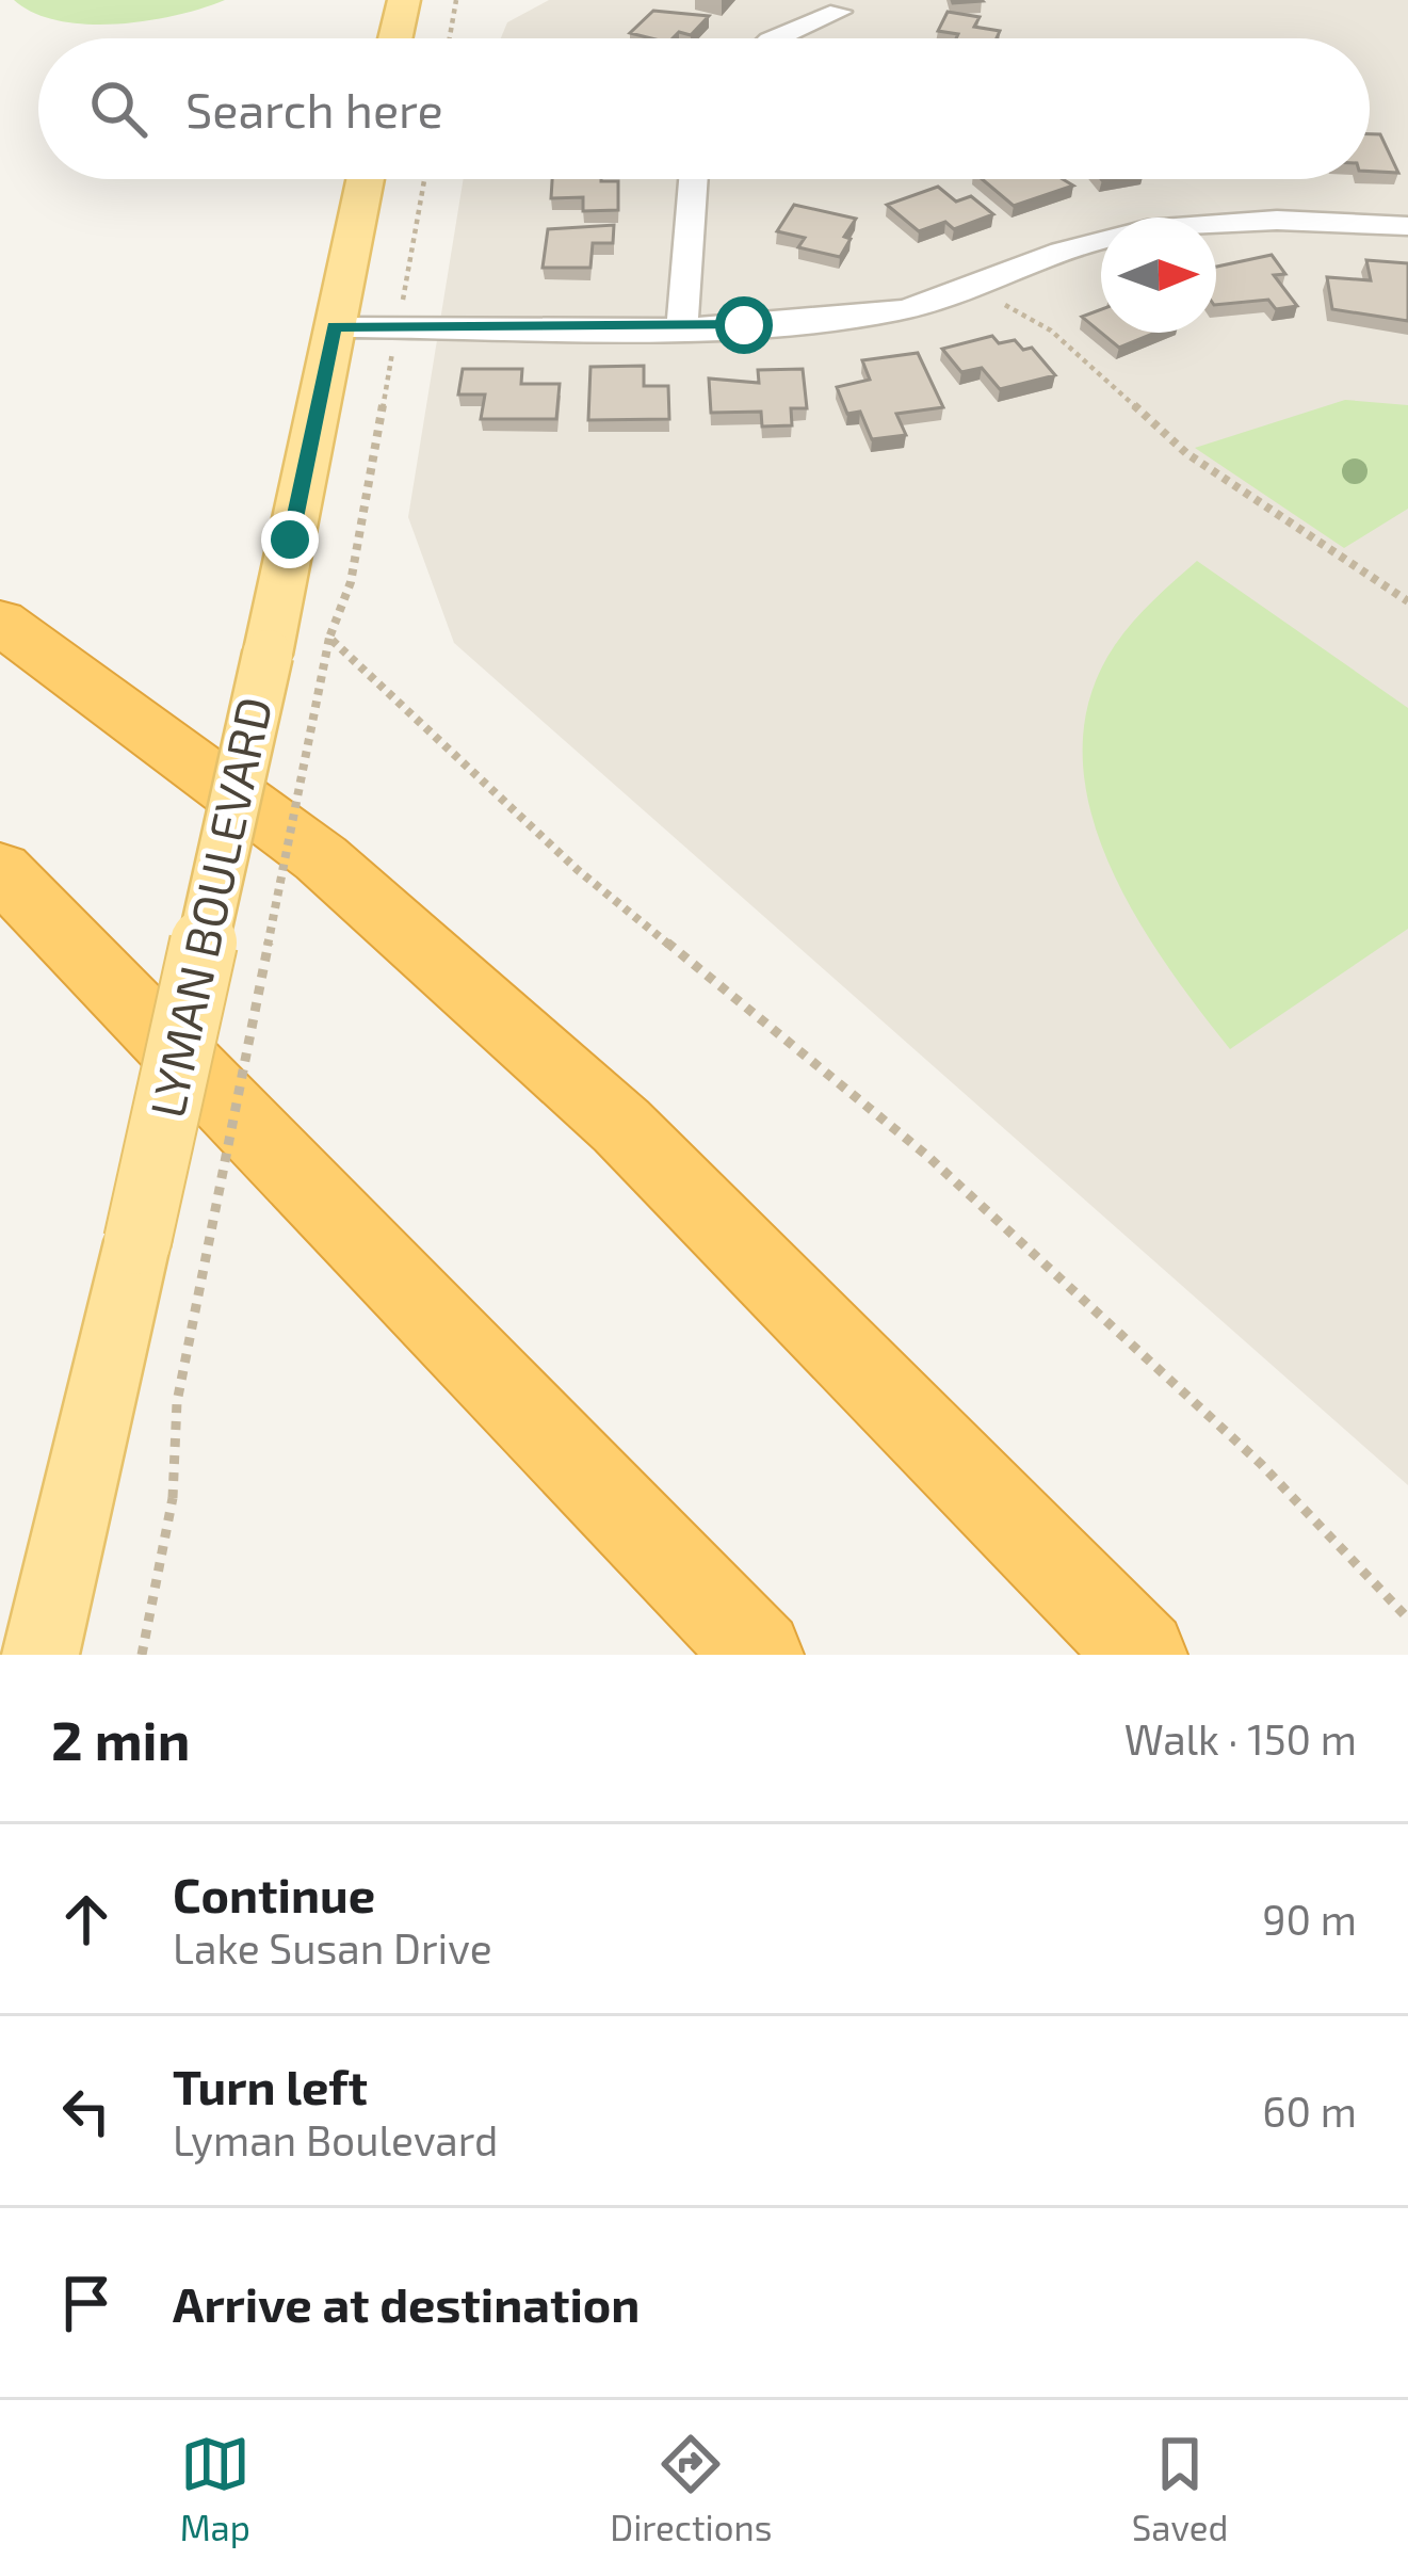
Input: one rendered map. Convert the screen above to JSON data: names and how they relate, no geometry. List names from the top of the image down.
{
  "streets": {
    "main road": ["LYMAN BOULEVARD"]
  },
  "north": "right",
  "page": {
    "search": "Search here",
    "heading": ["2 min", "Walk · 150 m"],
    "list": [
      ["Continue", "Lake Susan Drive", "90 m"],
      ["Turn left", "Lyman Boulevard", "60 m"],
      "Arrive at destination"
    ],
    "nav": ["Map", "Directions", "Saved"]
  }
}
